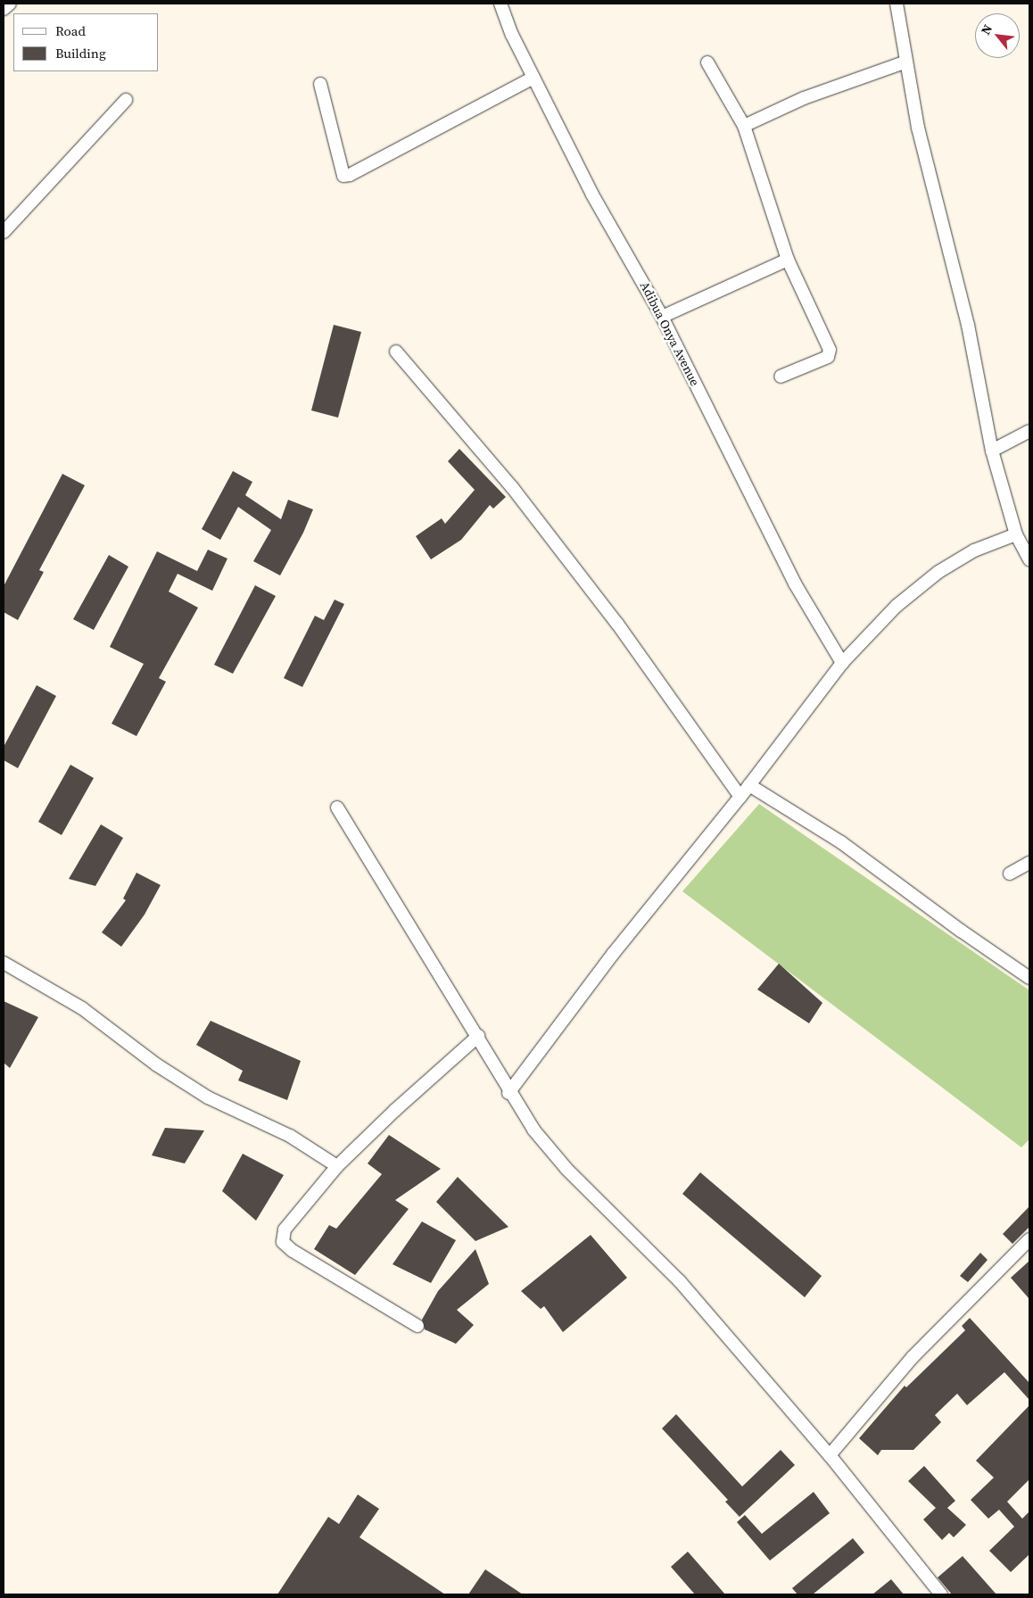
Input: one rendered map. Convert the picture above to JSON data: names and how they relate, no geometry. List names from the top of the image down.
{
  "streets": {
    "street": ["Adibua Onya Avenue"]
  },
  "legend": ["Road", "Building"],
  "north": "top left"
}
